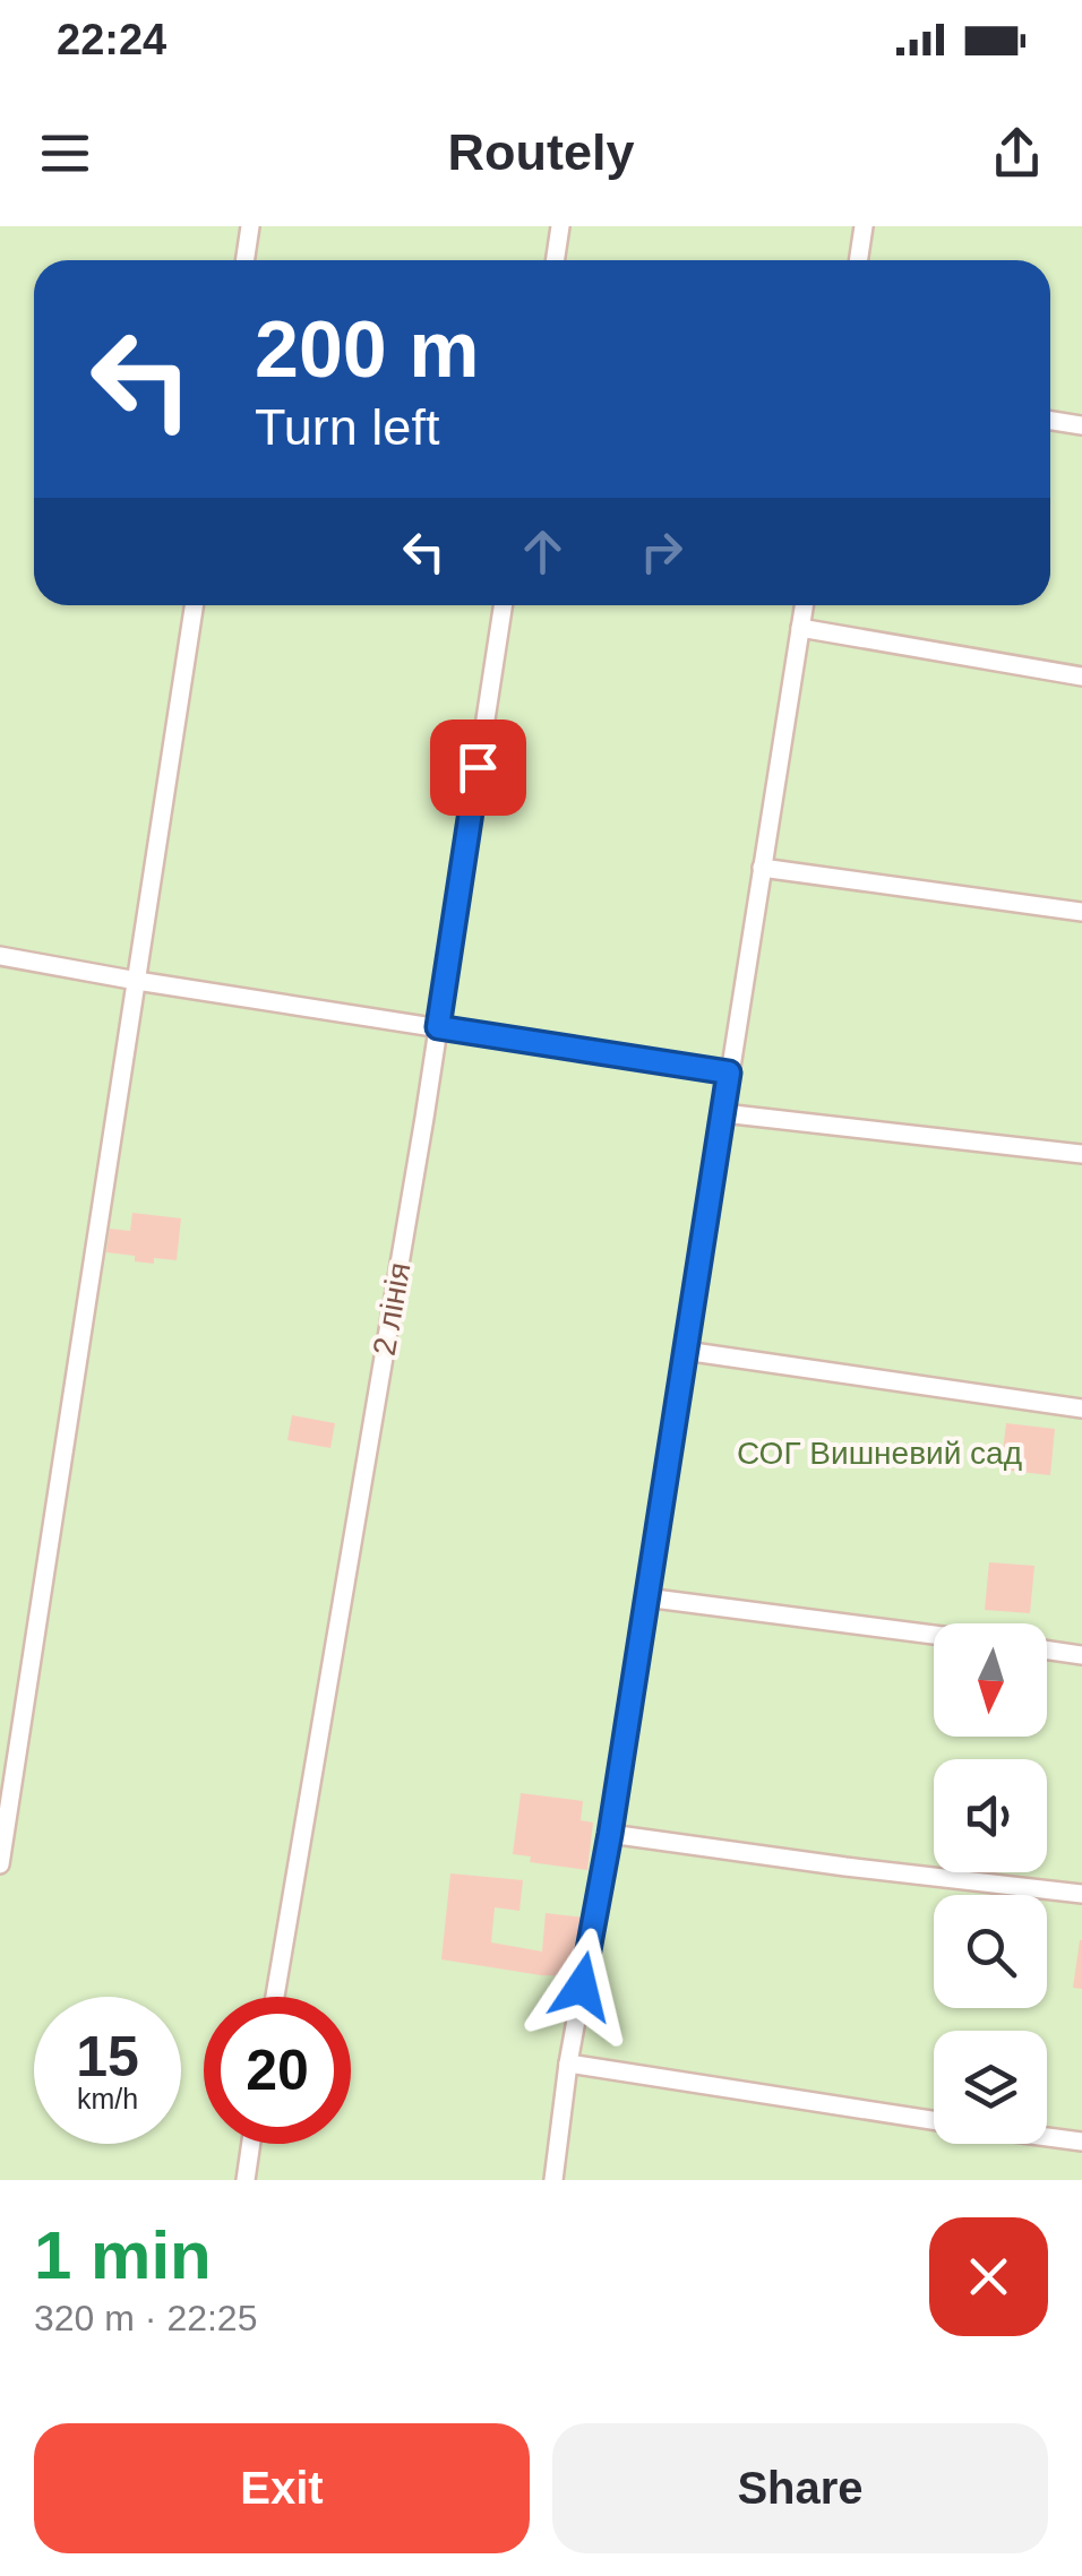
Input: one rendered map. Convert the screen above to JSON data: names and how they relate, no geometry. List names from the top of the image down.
{
  "streets": {
    "lane": ["2 лінія"]
  },
  "parks": ["СОГ Вишневий сад"],
  "north": "bottom",
  "page": {
    "status": "22:24",
    "header": "Routely",
    "turn": ["200 m", "Turn left"],
    "speed": "15 km/h",
    "limit": "20",
    "heading": ["1 min", "320 m · 22:25"],
    "buttons": ["Exit", "Share"]
  }
}
